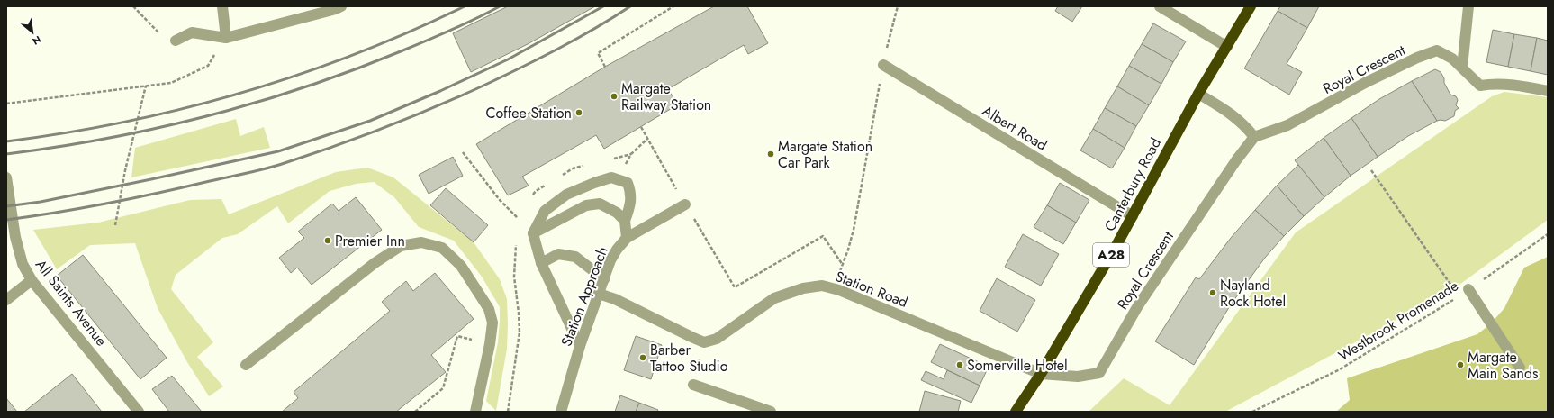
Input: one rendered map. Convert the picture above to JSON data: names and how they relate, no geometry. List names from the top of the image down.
{
  "streets": {
    "highway": ["Canterbury Road", "A28"],
    "street": [
      "Royal Crescent",
      "Albert Road",
      "Station Road",
      "Station Approach",
      "All Saints Avenue"
    ],
    "path": ["Westbrook Promenade"]
  },
  "crossings": [
    ["Royal Crescent", "Canterbury Road"],
    ["Royal Crescent", "Station Road"],
    ["Albert Road", "Canterbury Road"],
    ["Canterbury Road", "Station Road"]
  ],
  "places": [
    "Margate Railway Station",
    "Coffee Station",
    "Margate Station Car Park",
    "Premier Inn",
    "Nayland Rock Hotel",
    "Barber Tattoo Studio",
    "Somerville Hotel",
    "Margate Main Sands"
  ],
  "north": "bottom right"
}
